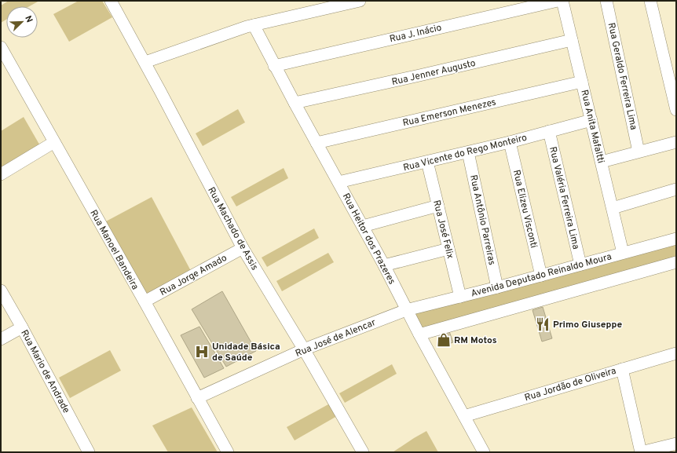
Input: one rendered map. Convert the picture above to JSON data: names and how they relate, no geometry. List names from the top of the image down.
{
  "streets": {
    "street": [
      "Rua J. Inácio",
      "Rua Jenner Augusto",
      "Rua Geraldo Ferreira Lima",
      "Rua Emerson Menezes",
      "Rua Anita Mafaltti",
      "Rua Vicente do Rego Monteiro",
      "Rua Valéria Ferreira Lima",
      "Rua Elizeu Visconti",
      "Rua Antônio Parreiras",
      "Rua Machado de Assis",
      "Rua José Felix",
      "Rua Heitor dos Prazeres",
      "Rua Manoel Bandeira",
      "Rua Jorge Amado",
      "Avenida Deputado Reinaldo Moura",
      "Rua José de Alencar",
      "Rua Mario de Andrade",
      "Rua Jordão de Oliveira"
    ]
  },
  "crossings": [
    ["Rua J. Inácio", "Rua Heitor dos Prazeres"],
    ["Rua Jenner Augusto", "Rua Anita Mafaltti"],
    ["Rua Jenner Augusto", "Rua Heitor dos Prazeres"],
    ["Rua Emerson Menezes", "Rua Anita Mafaltti"],
    ["Rua Emerson Menezes", "Rua Heitor dos Prazeres"],
    ["Rua Anita Mafaltti", "Rua Vicente do Rego Monteiro"],
    ["Rua Anita Mafaltti", "Avenida Deputado Reinaldo Moura"],
    ["Rua Vicente do Rego Monteiro", "Rua Valéria Ferreira Lima"],
    ["Rua Vicente do Rego Monteiro", "Rua Elizeu Visconti"],
    ["Rua Vicente do Rego Monteiro", "Rua Antônio Parreiras"],
    ["Rua Vicente do Rego Monteiro", "Rua José Felix"],
    ["Rua Vicente do Rego Monteiro", "Rua Heitor dos Prazeres"],
    ["Rua Valéria Ferreira Lima", "Avenida Deputado Reinaldo Moura"],
    ["Rua Elizeu Visconti", "Avenida Deputado Reinaldo Moura"],
    ["Rua Antônio Parreiras", "Avenida Deputado Reinaldo Moura"],
    ["Rua Machado de Assis", "Rua Jorge Amado"],
    ["Rua Machado de Assis", "Rua José de Alencar"],
    ["Rua José Felix", "Avenida Deputado Reinaldo Moura"],
    ["Rua Heitor dos Prazeres", "Avenida Deputado Reinaldo Moura"],
    ["Rua Heitor dos Prazeres", "Rua José de Alencar"],
    ["Rua Heitor dos Prazeres", "Rua Jordão de Oliveira"],
    ["Rua Manoel Bandeira", "Rua Jorge Amado"],
    ["Rua Manoel Bandeira", "Rua José de Alencar"],
    ["Avenida Deputado Reinaldo Moura", "Rua José de Alencar"]
  ],
  "places": {
    "restaurant": ["Primo Giuseppe"],
    "shop": ["RM Motos"],
    "hospital": ["Unidade Básica de Saúde"]
  },
  "north": "top right"
}
